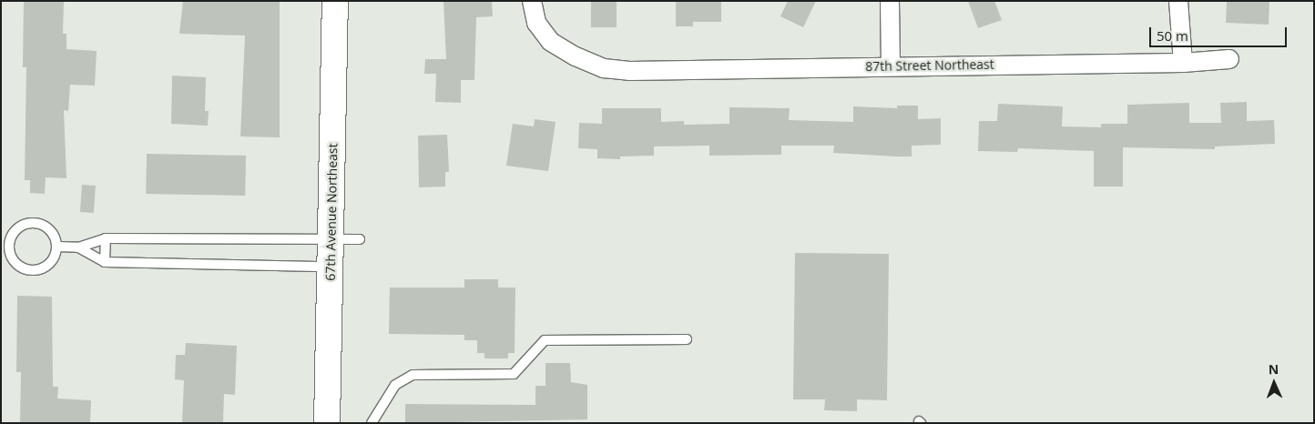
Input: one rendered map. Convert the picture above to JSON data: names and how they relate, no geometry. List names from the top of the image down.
{
  "streets": {
    "main road": ["67th Avenue Northeast"],
    "street": ["87th Street Northeast"]
  },
  "scale_bar": "50 m",
  "north": "top"
}
